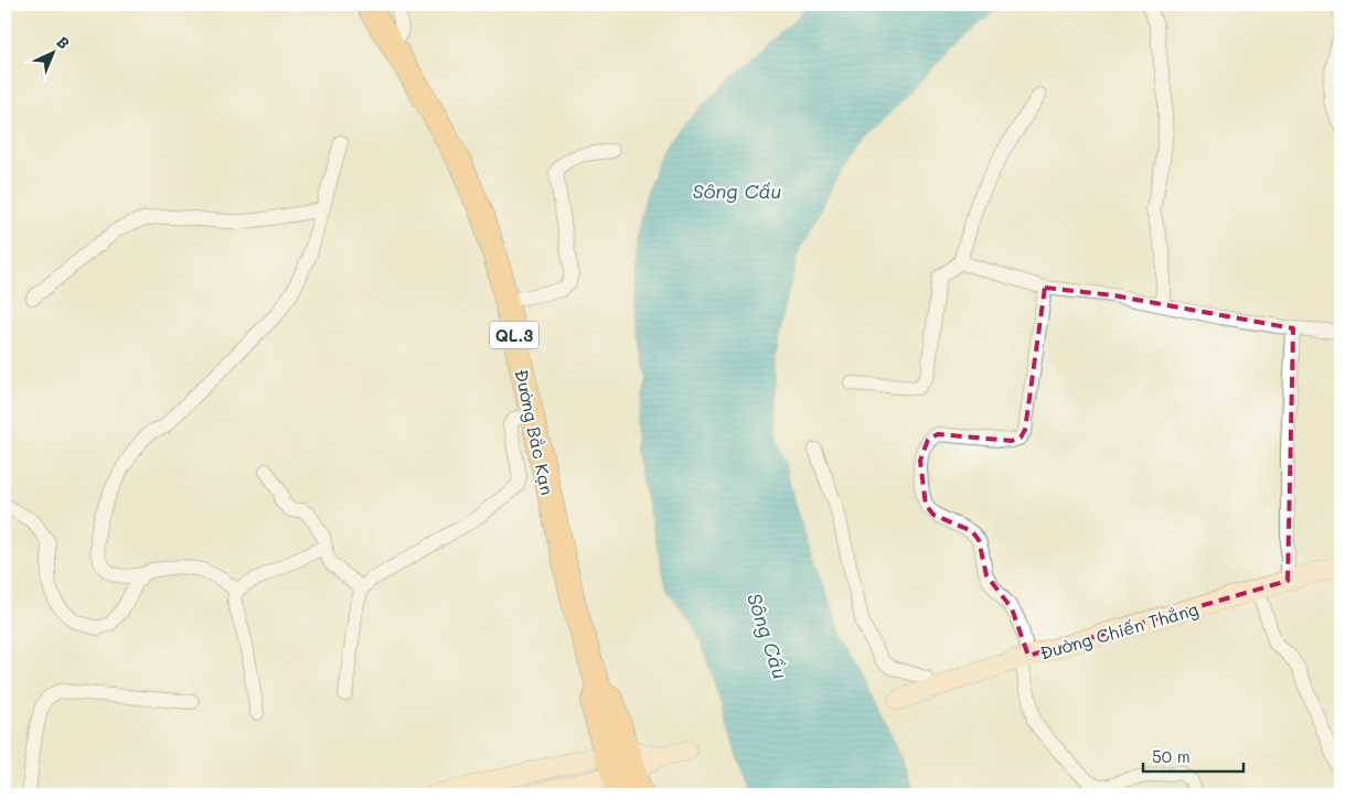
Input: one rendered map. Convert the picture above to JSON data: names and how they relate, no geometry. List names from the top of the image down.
{
  "streets": {
    "highway": ["QL.3", "Đường Bắc Kạn"],
    "main road": ["Đường Chiến Thắng"]
  },
  "water": ["Sông Cầu"],
  "scale_bar": "50 m",
  "north": "top right"
}
